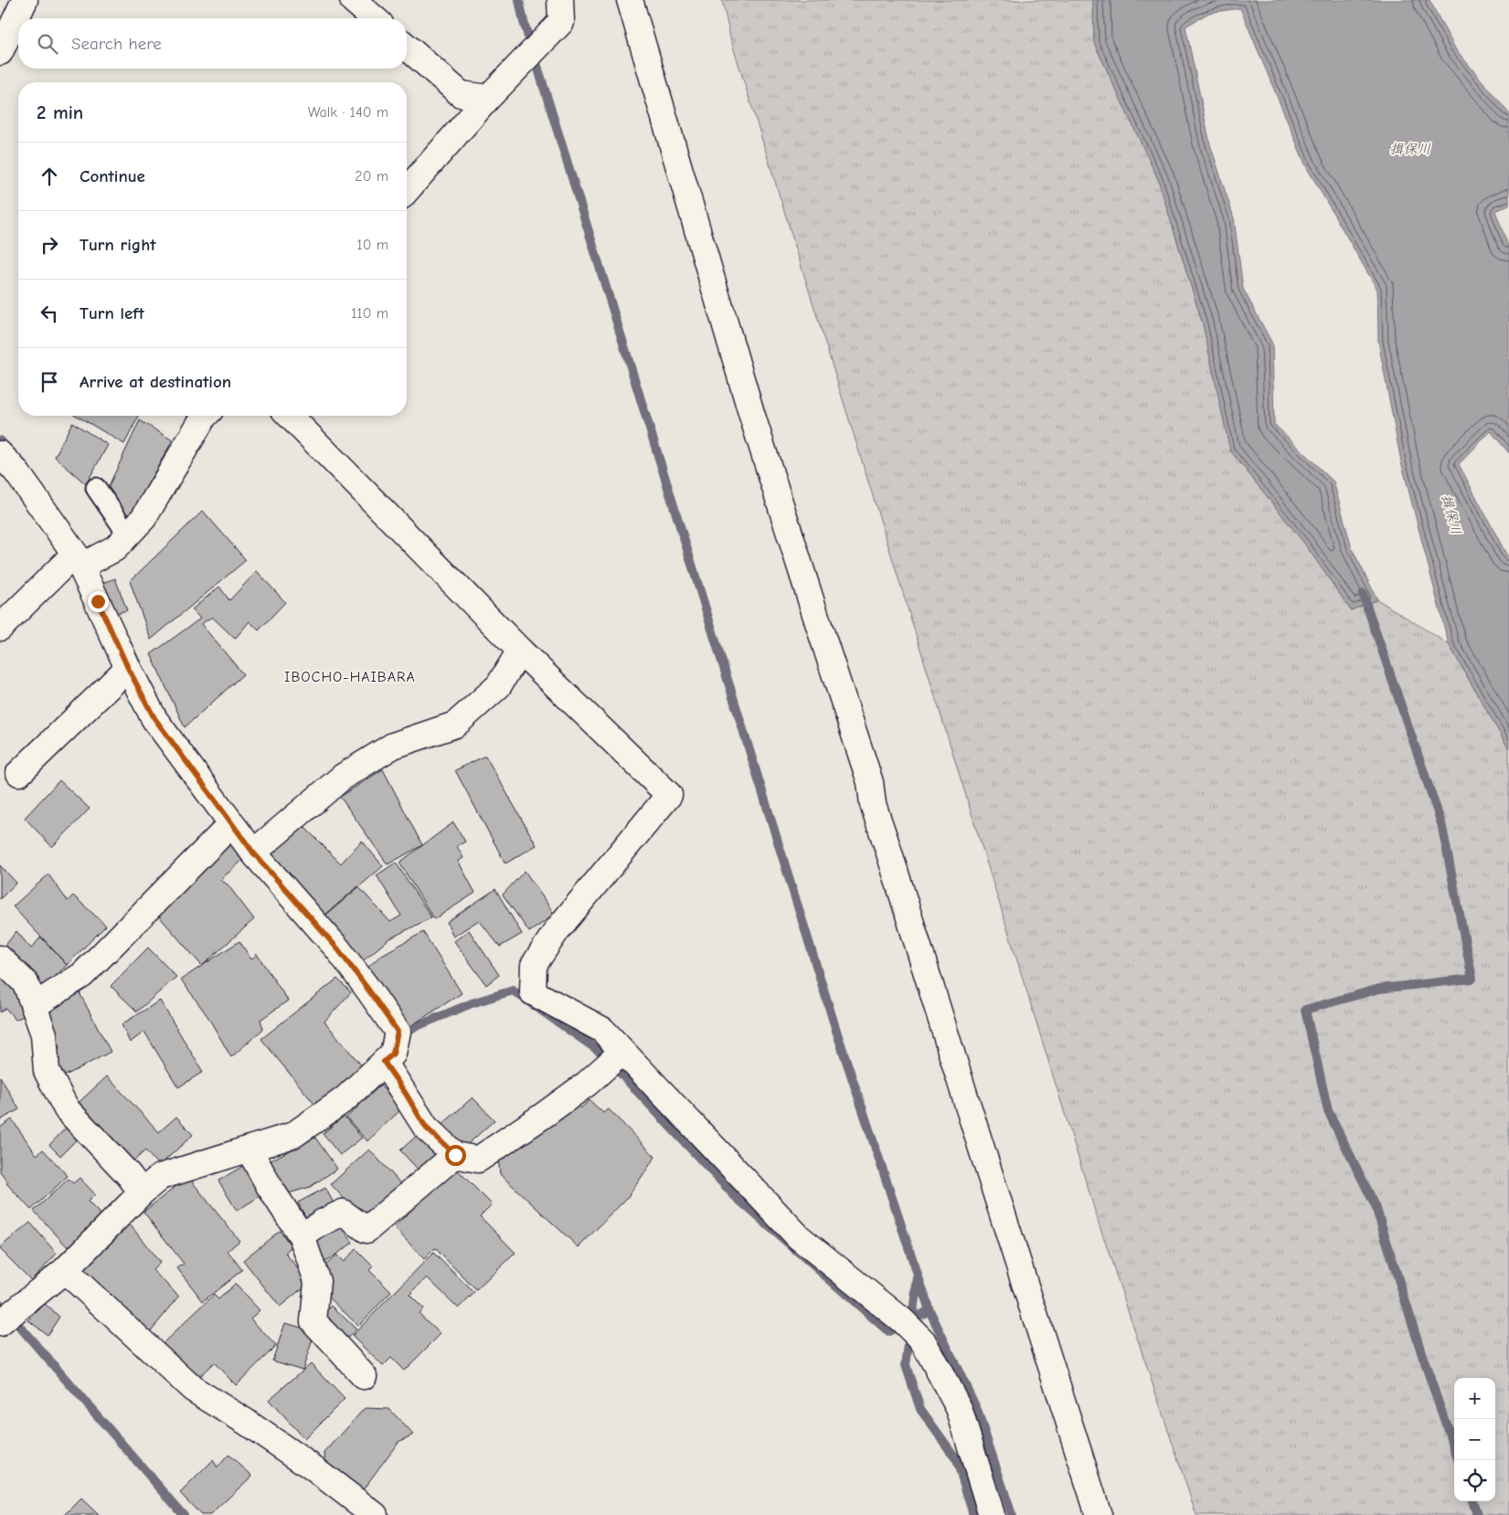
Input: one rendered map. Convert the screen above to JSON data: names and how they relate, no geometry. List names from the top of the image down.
{
  "districts": ["IBOCHO-HAIBARA"],
  "water": ["揖保川"],
  "page": {
    "search": "Search here",
    "heading": ["2 min", "Walk · 140 m"],
    "list": [
      ["Continue", "20 m"],
      ["Turn right", "10 m"],
      ["Turn left", "110 m"],
      "Arrive at destination"
    ],
    "map_buttons": ["+", "−"]
  }
}
